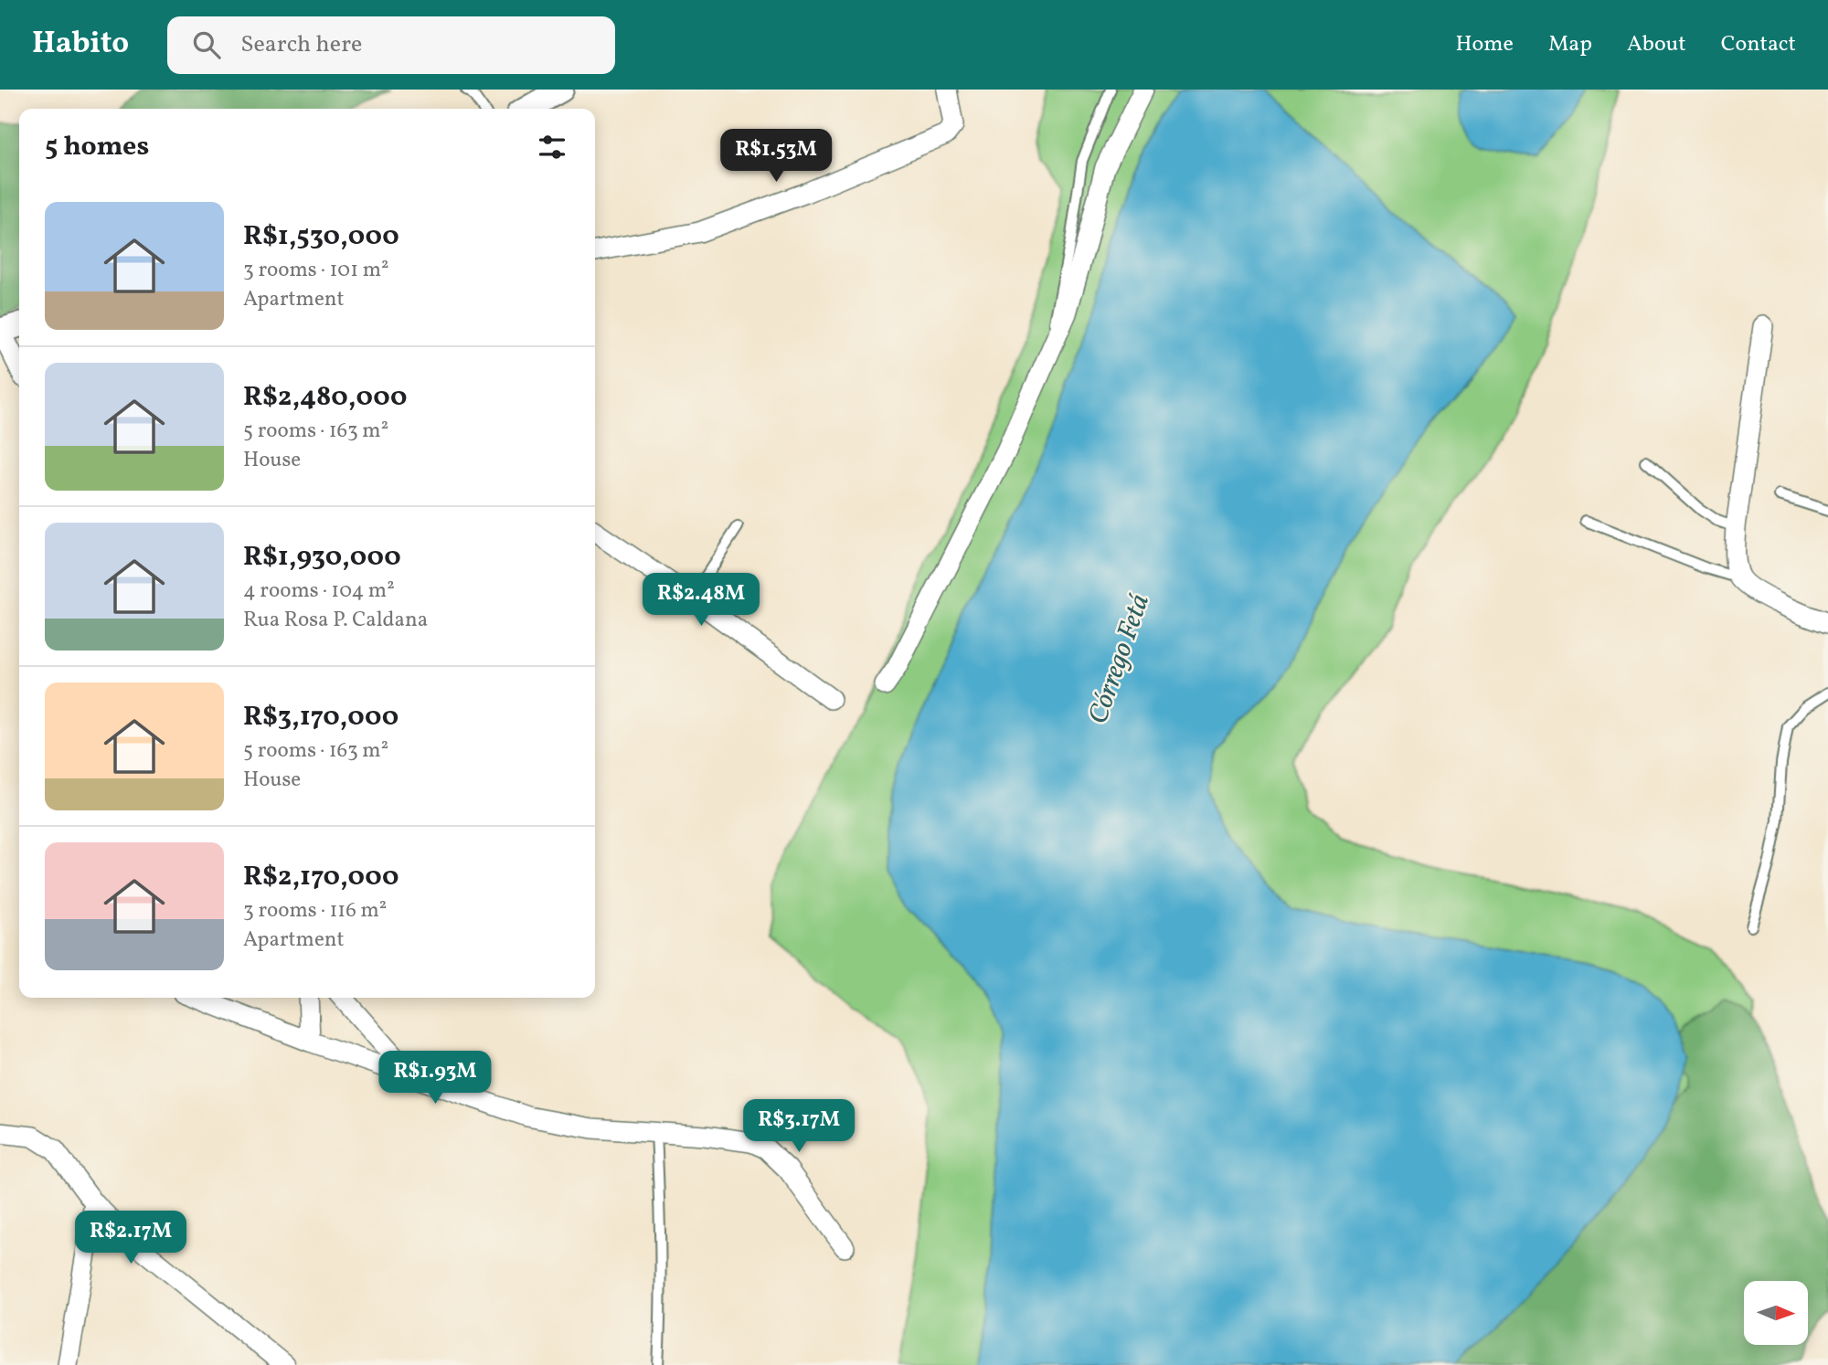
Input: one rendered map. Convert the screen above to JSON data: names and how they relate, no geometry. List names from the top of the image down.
{
  "water": ["Córrego Fetá"],
  "north": "right",
  "page": {
    "header": "Habito",
    "search": "Search here",
    "nav": [
      "Home",
      "Map",
      "About",
      "Contact"
    ],
    "heading": "5 homes",
    "price": [
      "R$1.53M",
      "R$2.48M",
      "R$1.93M",
      "R$3.17M",
      "R$2.17M"
    ],
    "list": [
      {
        "name": "R$1,530,000",
        "note": "3 rooms · 101 m² · Apartment"
      },
      {
        "name": "R$2,480,000",
        "note": "5 rooms · 163 m² · House"
      },
      {
        "name": "R$1,930,000",
        "note": "4 rooms · 104 m² · Rua Rosa P. Caldana"
      },
      {
        "name": "R$3,170,000",
        "note": "5 rooms · 163 m² · House"
      },
      {
        "name": "R$2,170,000",
        "note": "3 rooms · 116 m² · Apartment"
      }
    ]
  }
}
